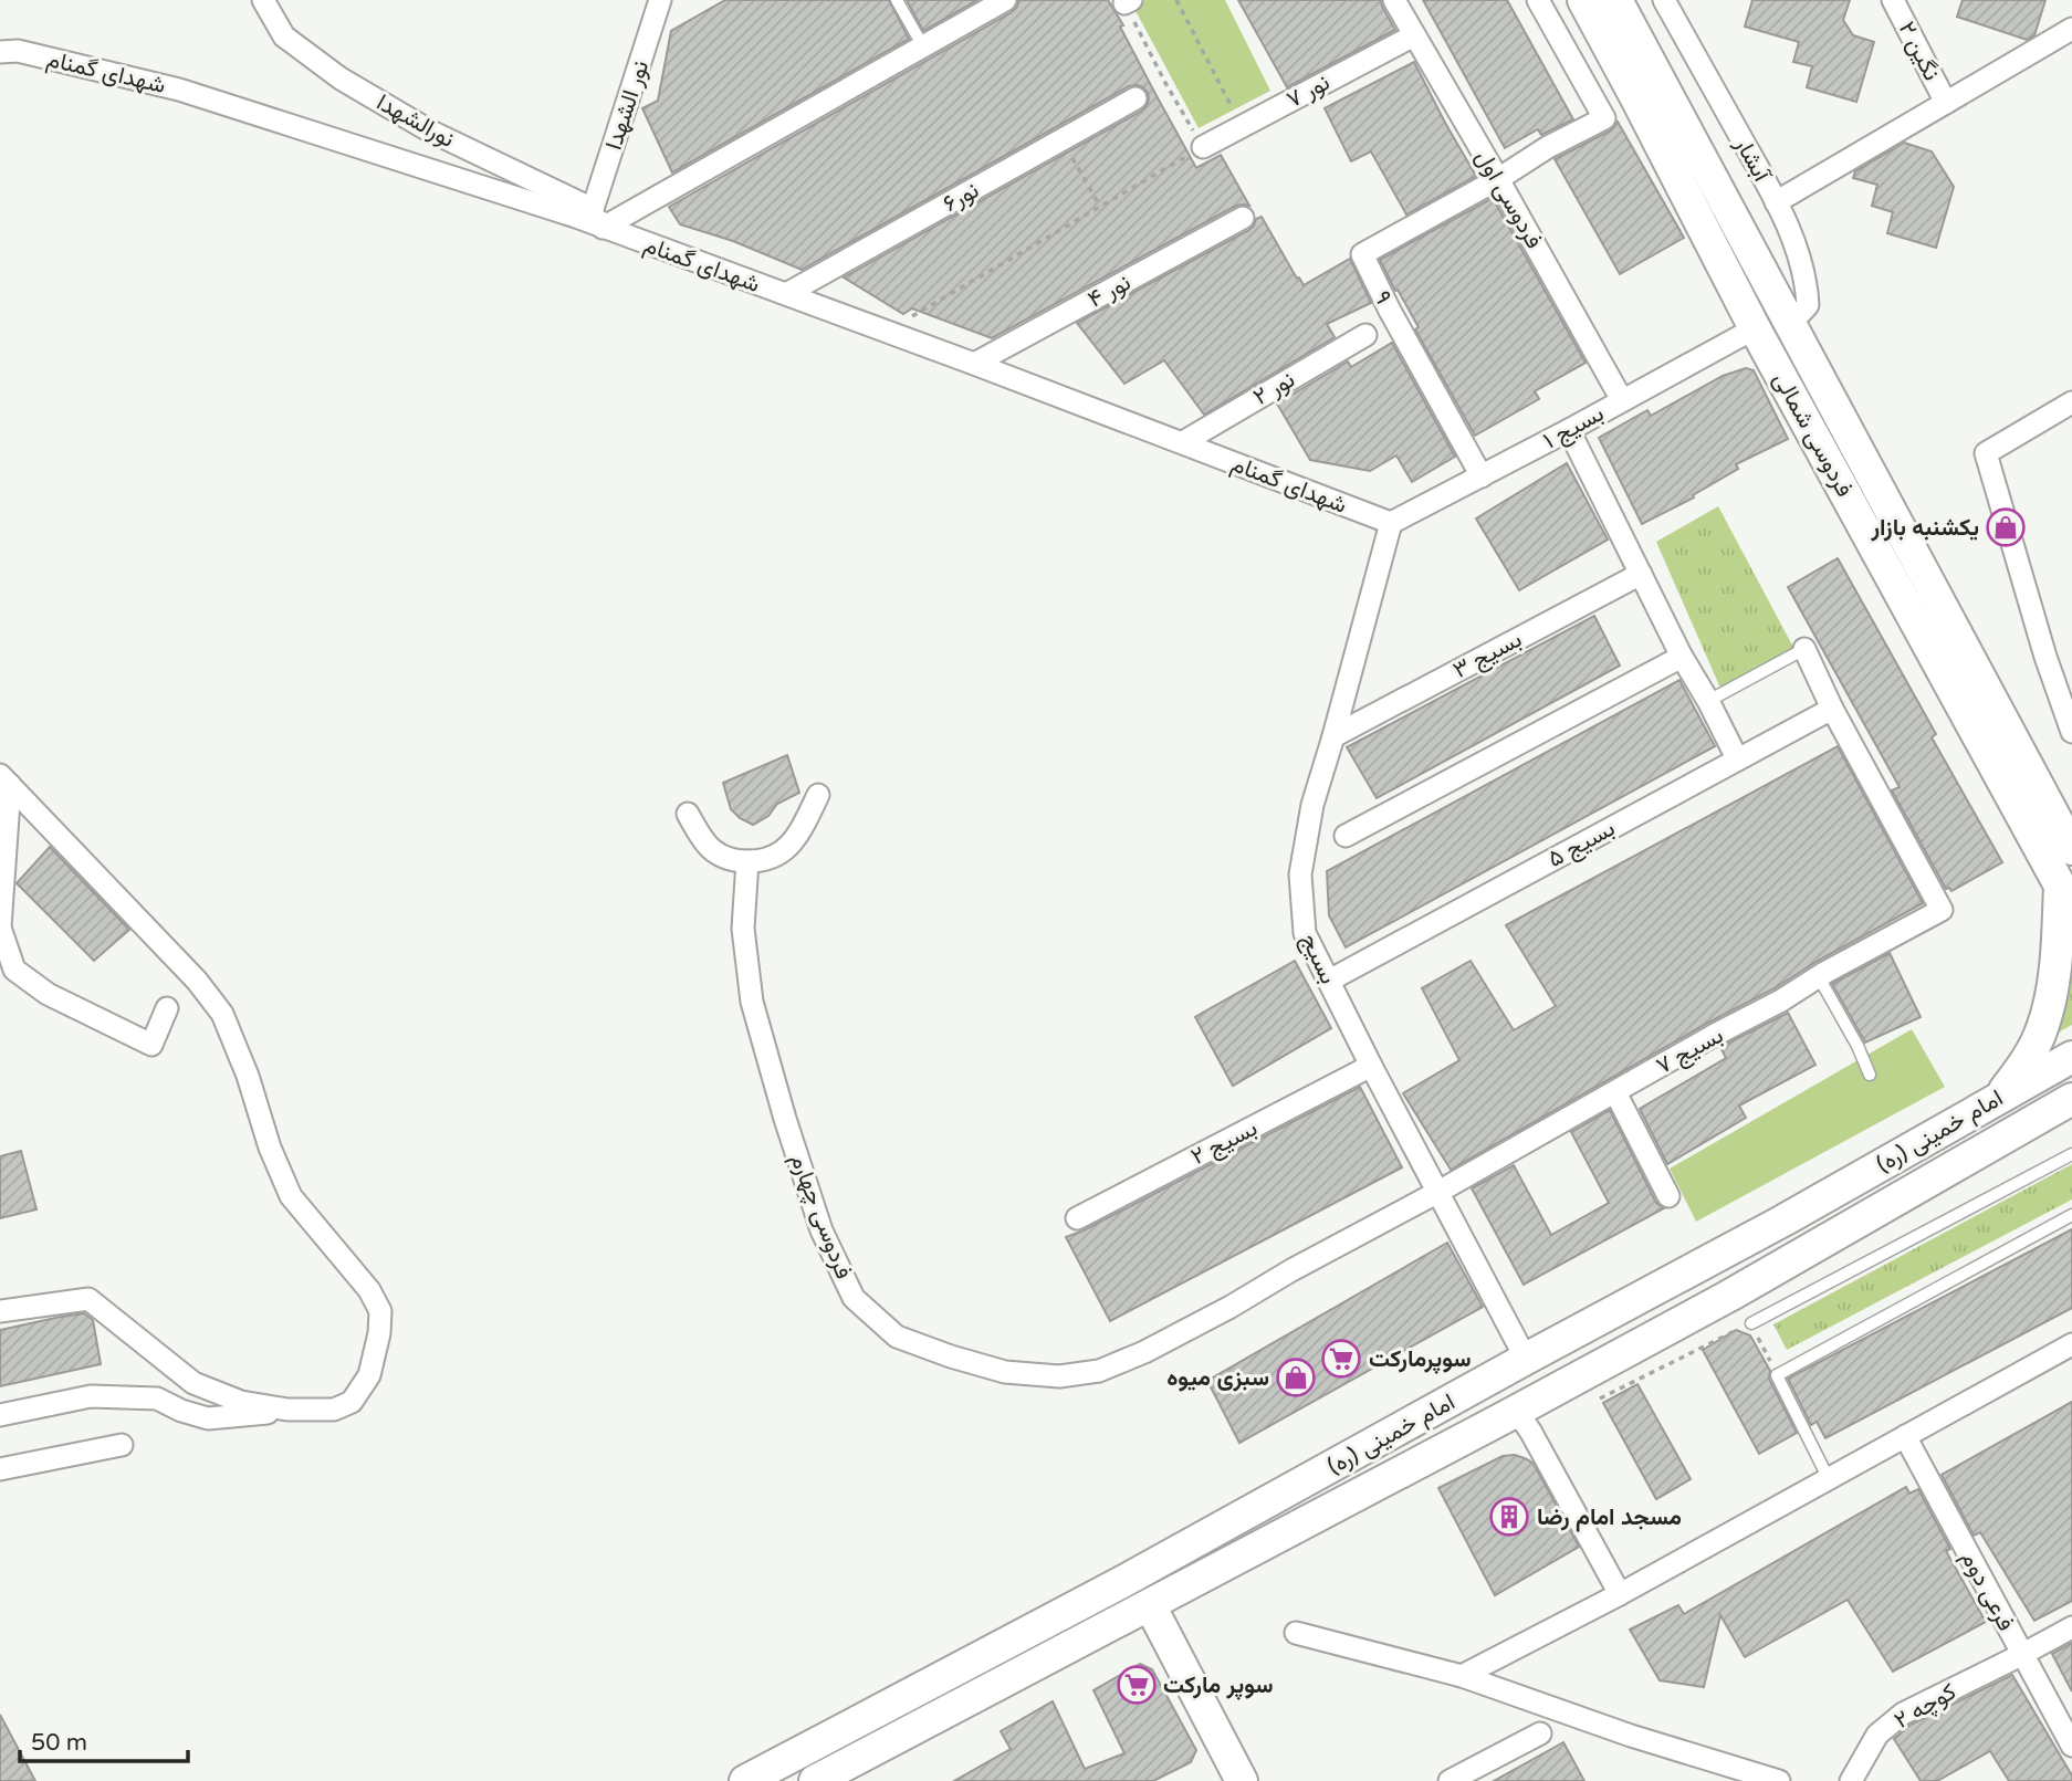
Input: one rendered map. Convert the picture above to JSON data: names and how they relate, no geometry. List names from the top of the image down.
{
  "streets": {
    "main road": ["فردوسی شمالی", "امام خمینی (ره)"],
    "street": [
      "نگین ۲",
      "شهدای گمنام",
      "نور ۷",
      "نور الشهدا",
      "نورالشهدا",
      "آبشار",
      "نور۶",
      "فردوسی اول",
      "نور ۴",
      "۹",
      "نور ۲",
      "بسیج ۱",
      "بسیج ۳",
      "بسیج ۵",
      "بسیج",
      "بسیج ۷",
      "بسیج ۲",
      "فردوسی چهارم",
      "فرعی دوم",
      "کوچه ۲"
    ]
  },
  "crossings": [
    ["شهدای گمنام", "نور الشهدا"],
    ["شهدای گمنام", "نورالشهدا"],
    ["شهدای گمنام", "نور۶"],
    ["شهدای گمنام", "نور ۴"],
    ["شهدای گمنام", "نور ۲"],
    ["شهدای گمنام", "بسیج ۱"],
    ["شهدای گمنام", "بسیج"],
    ["نور ۷", "فردوسی اول"],
    ["نور الشهدا", "نورالشهدا"],
    ["آبشار", "فردوسی شمالی"],
    ["فردوسی اول", "۹"],
    ["فردوسی اول", "بسیج ۱"],
    ["۹", "بسیج ۱"],
    ["بسیج ۱", "فردوسی شمالی"],
    ["بسیج ۱", "بسیج"],
    ["بسیج ۳", "بسیج"],
    ["بسیج ۵", "بسیج"],
    ["بسیج ۵", "بسیج ۷"],
    ["بسیج", "بسیج ۷"],
    ["بسیج", "امام خمینی (ره)"],
    ["بسیج", "بسیج ۲"],
    ["بسیج", "فردوسی چهارم"],
    ["بسیج ۷", "فردوسی چهارم"],
    ["فرعی دوم", "کوچه ۲"]
  ],
  "places": {
    "shop": ["یکشنبه بازار", "سبزی میوه"],
    "supermarket": ["سوپرمارکت", "سوپر مارکت"],
    "building": ["مسجد امام رضا"]
  },
  "scale_bar": "50 m"
}
